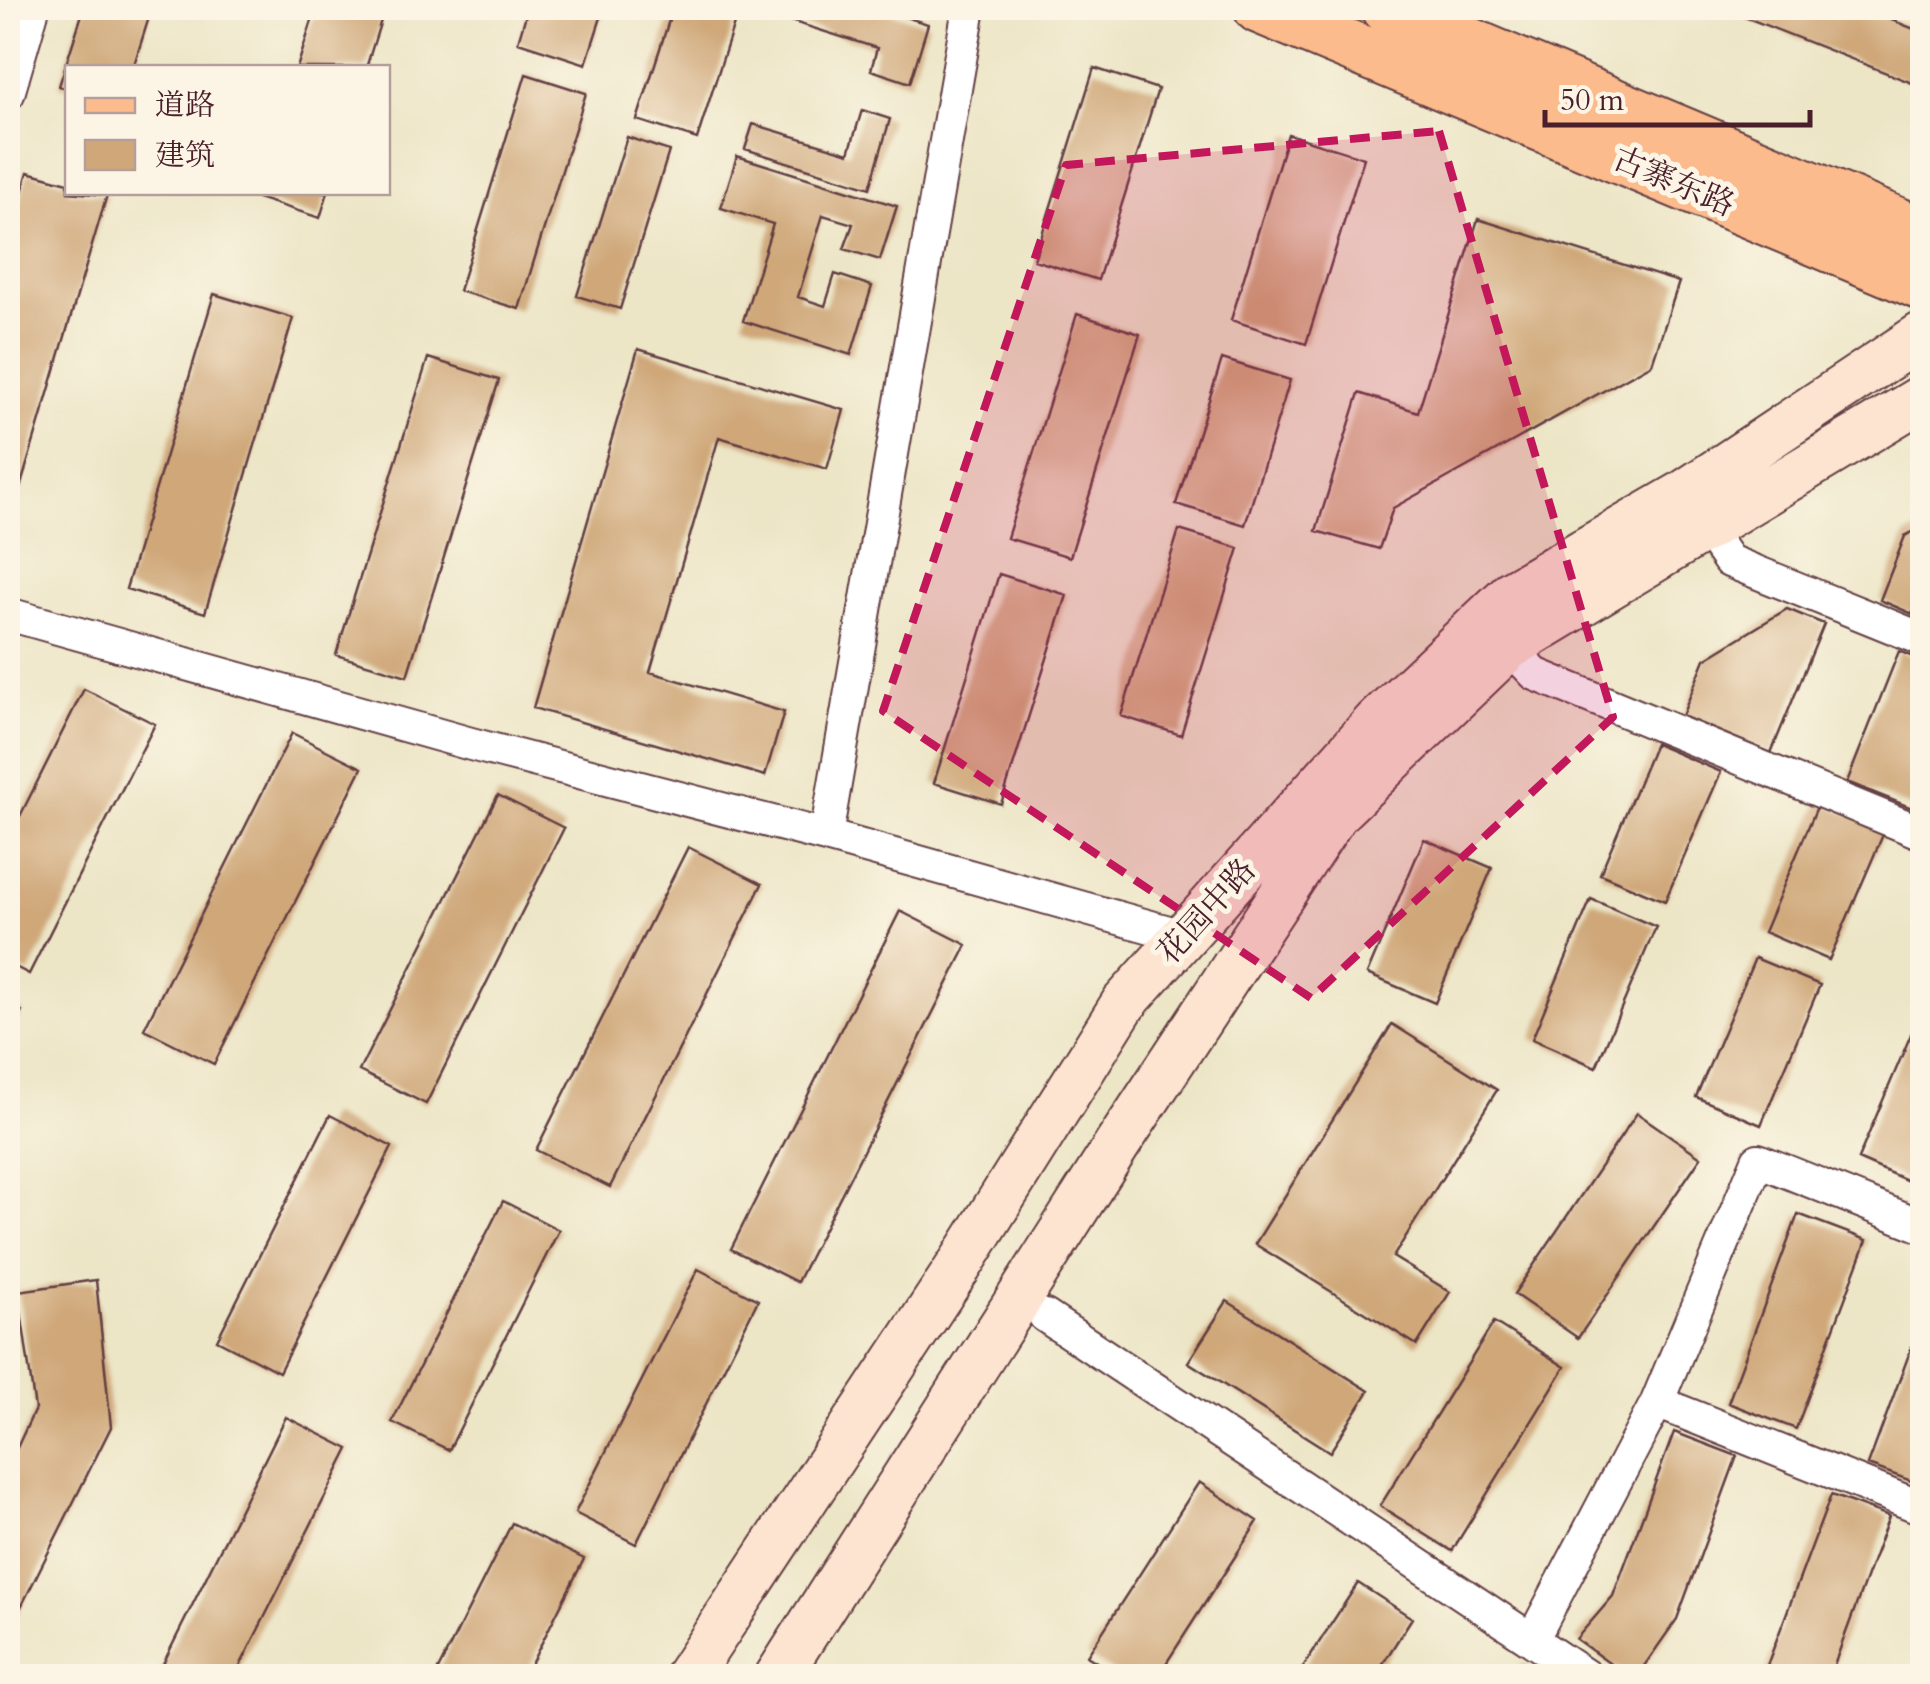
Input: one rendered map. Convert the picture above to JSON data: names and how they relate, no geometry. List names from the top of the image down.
{
  "streets": {
    "main road": ["古寨东路", "花园中路"]
  },
  "legend": ["道路", "建筑"],
  "scale_bar": "50 m"
}
